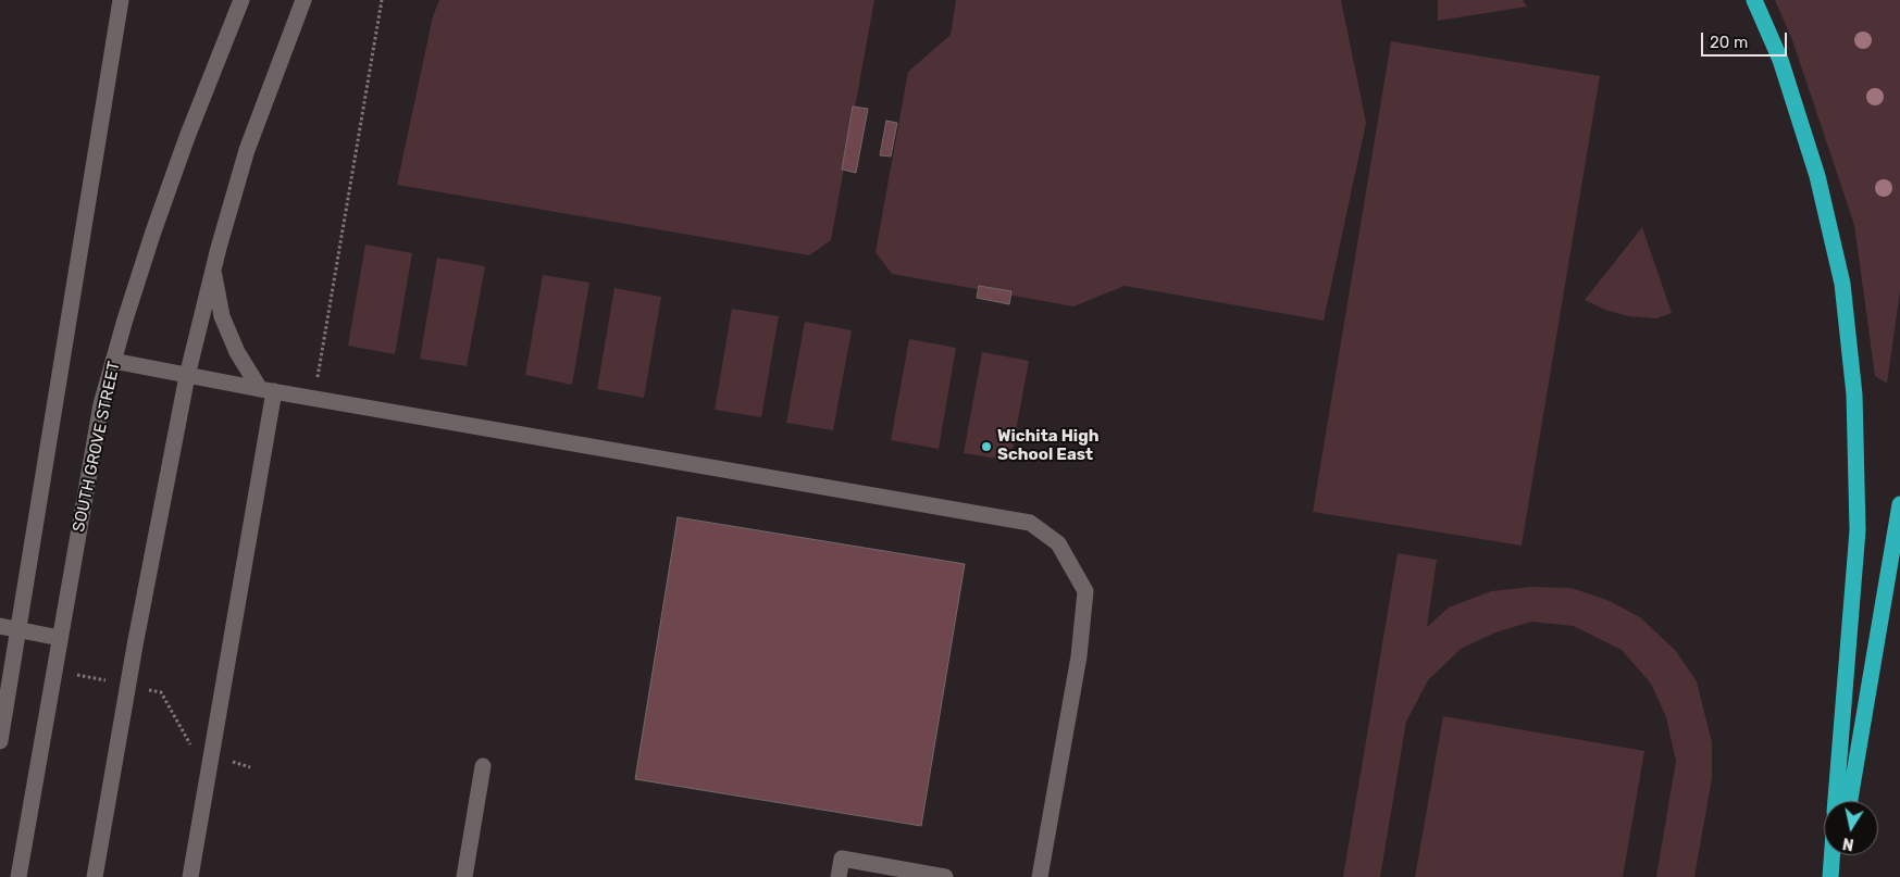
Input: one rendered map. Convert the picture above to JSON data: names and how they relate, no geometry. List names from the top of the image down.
{
  "streets": {
    "street": ["SOUTH GROVE STREET"]
  },
  "places": ["Wichita High School East"],
  "scale_bar": "20 m",
  "north": "bottom"
}
